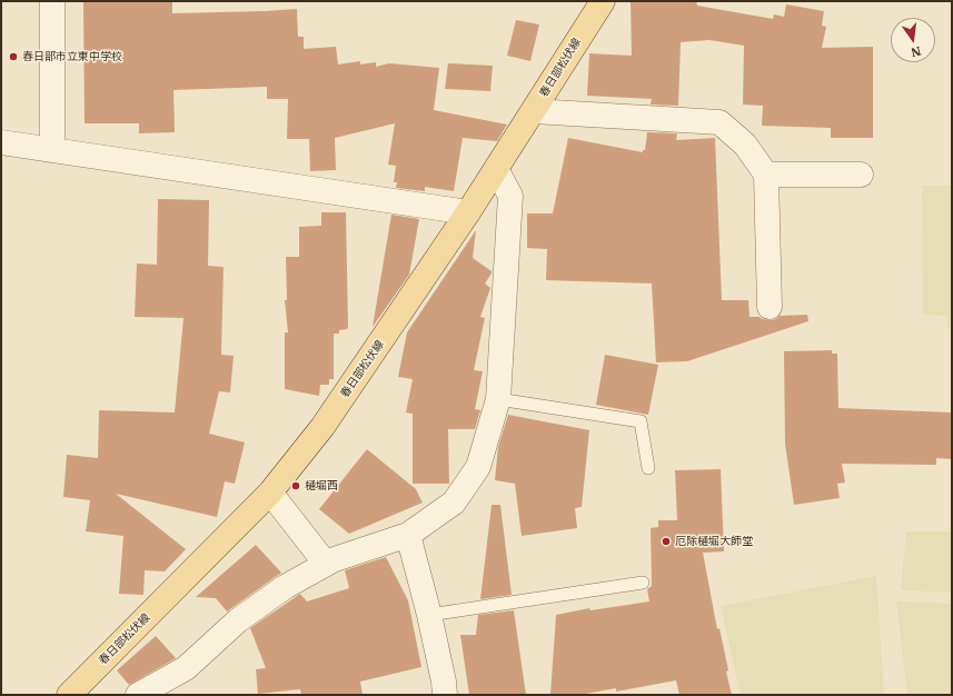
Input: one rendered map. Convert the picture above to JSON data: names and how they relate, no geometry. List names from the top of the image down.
{
  "streets": {
    "main road": ["春日部松伏線"]
  },
  "places": ["春日部市立東中学校", "樋堀西", "厄除樋堀大師堂"],
  "north": "bottom"
}
